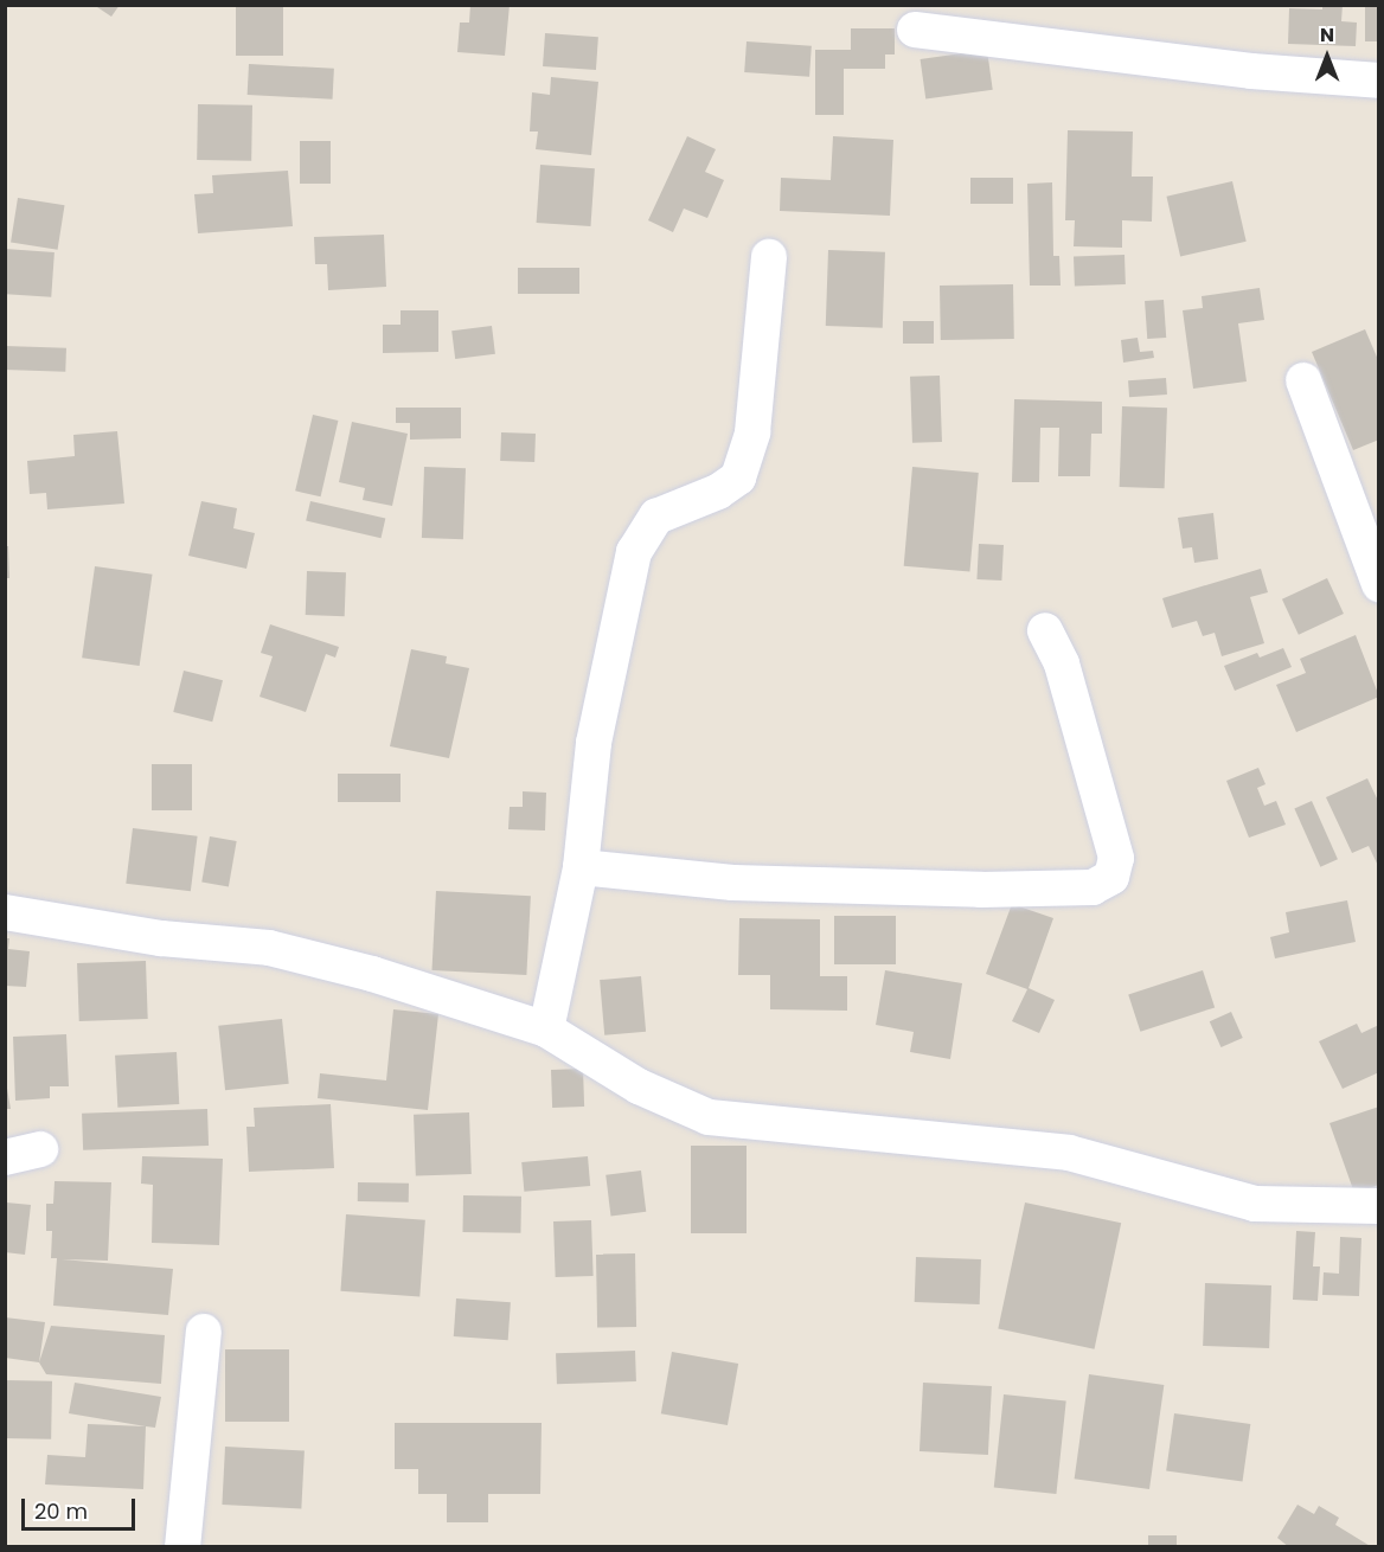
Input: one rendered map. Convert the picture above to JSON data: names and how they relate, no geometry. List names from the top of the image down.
{
  "scale_bar": "20 m",
  "north": "top"
}
